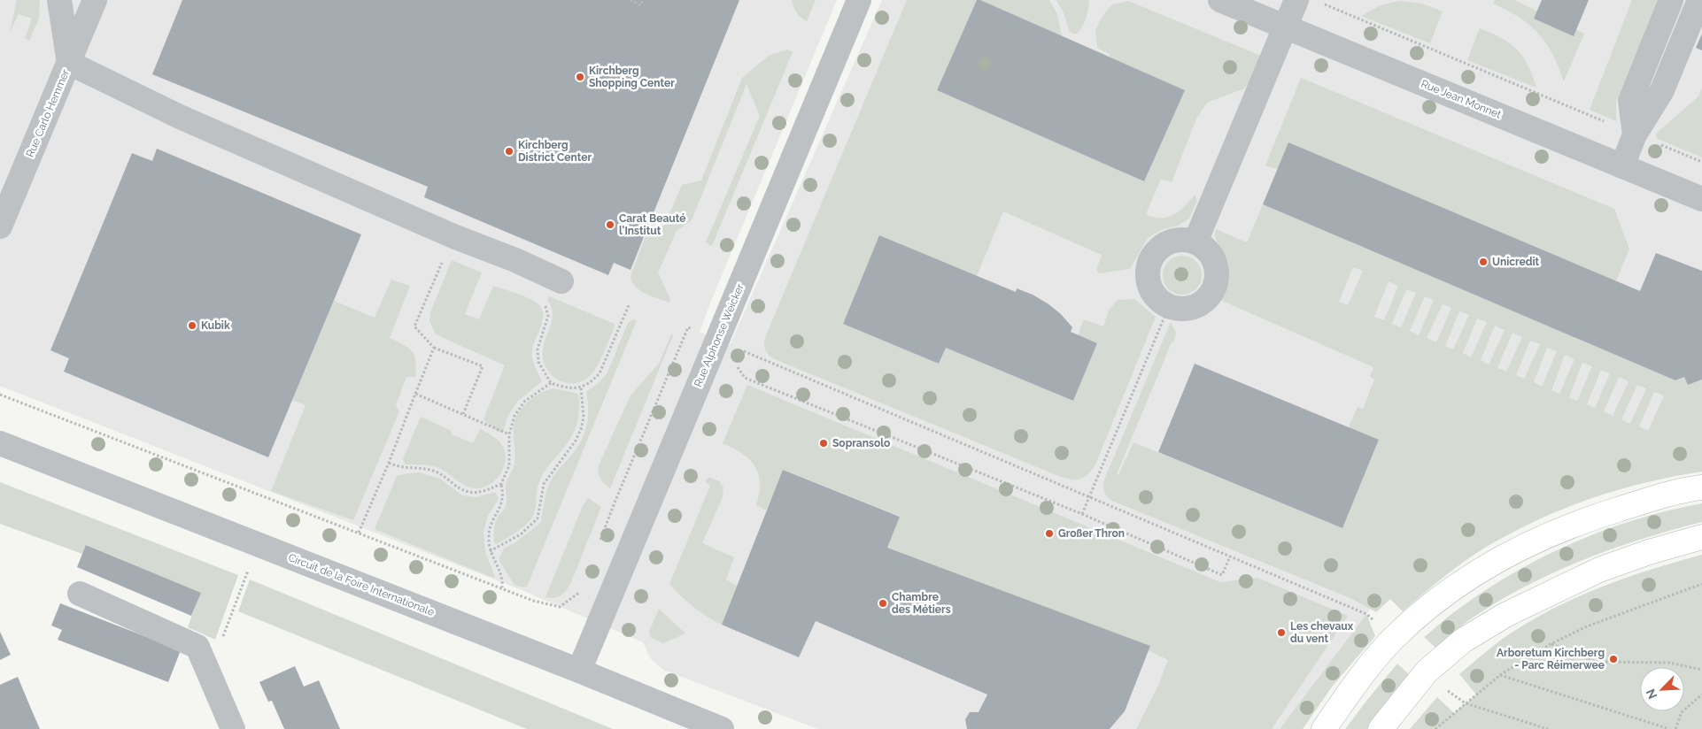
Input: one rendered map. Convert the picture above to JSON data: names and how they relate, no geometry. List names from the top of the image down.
{
  "streets": {
    "street": [
      "Rue Jean Monnet",
      "Rue Carlo Hemmer",
      "Rue Alphonse Weicker",
      "Circuit de la Foire Internationale"
    ]
  },
  "crossings": [
    ["Rue Alphonse Weicker", "Circuit de la Foire Internationale"]
  ],
  "places": [
    "Kirchberg Shopping Center",
    "Kirchberg District Center",
    "Carat Beauté l'Institut",
    "Unicredit",
    "Kubik",
    "Sopransolo",
    "Großer Thron",
    "Chambre des Métiers",
    "Les chevaux du vent",
    "Arboretum Kirchberg - Parc Réimerwee"
  ],
  "north": "bottom left"
}
